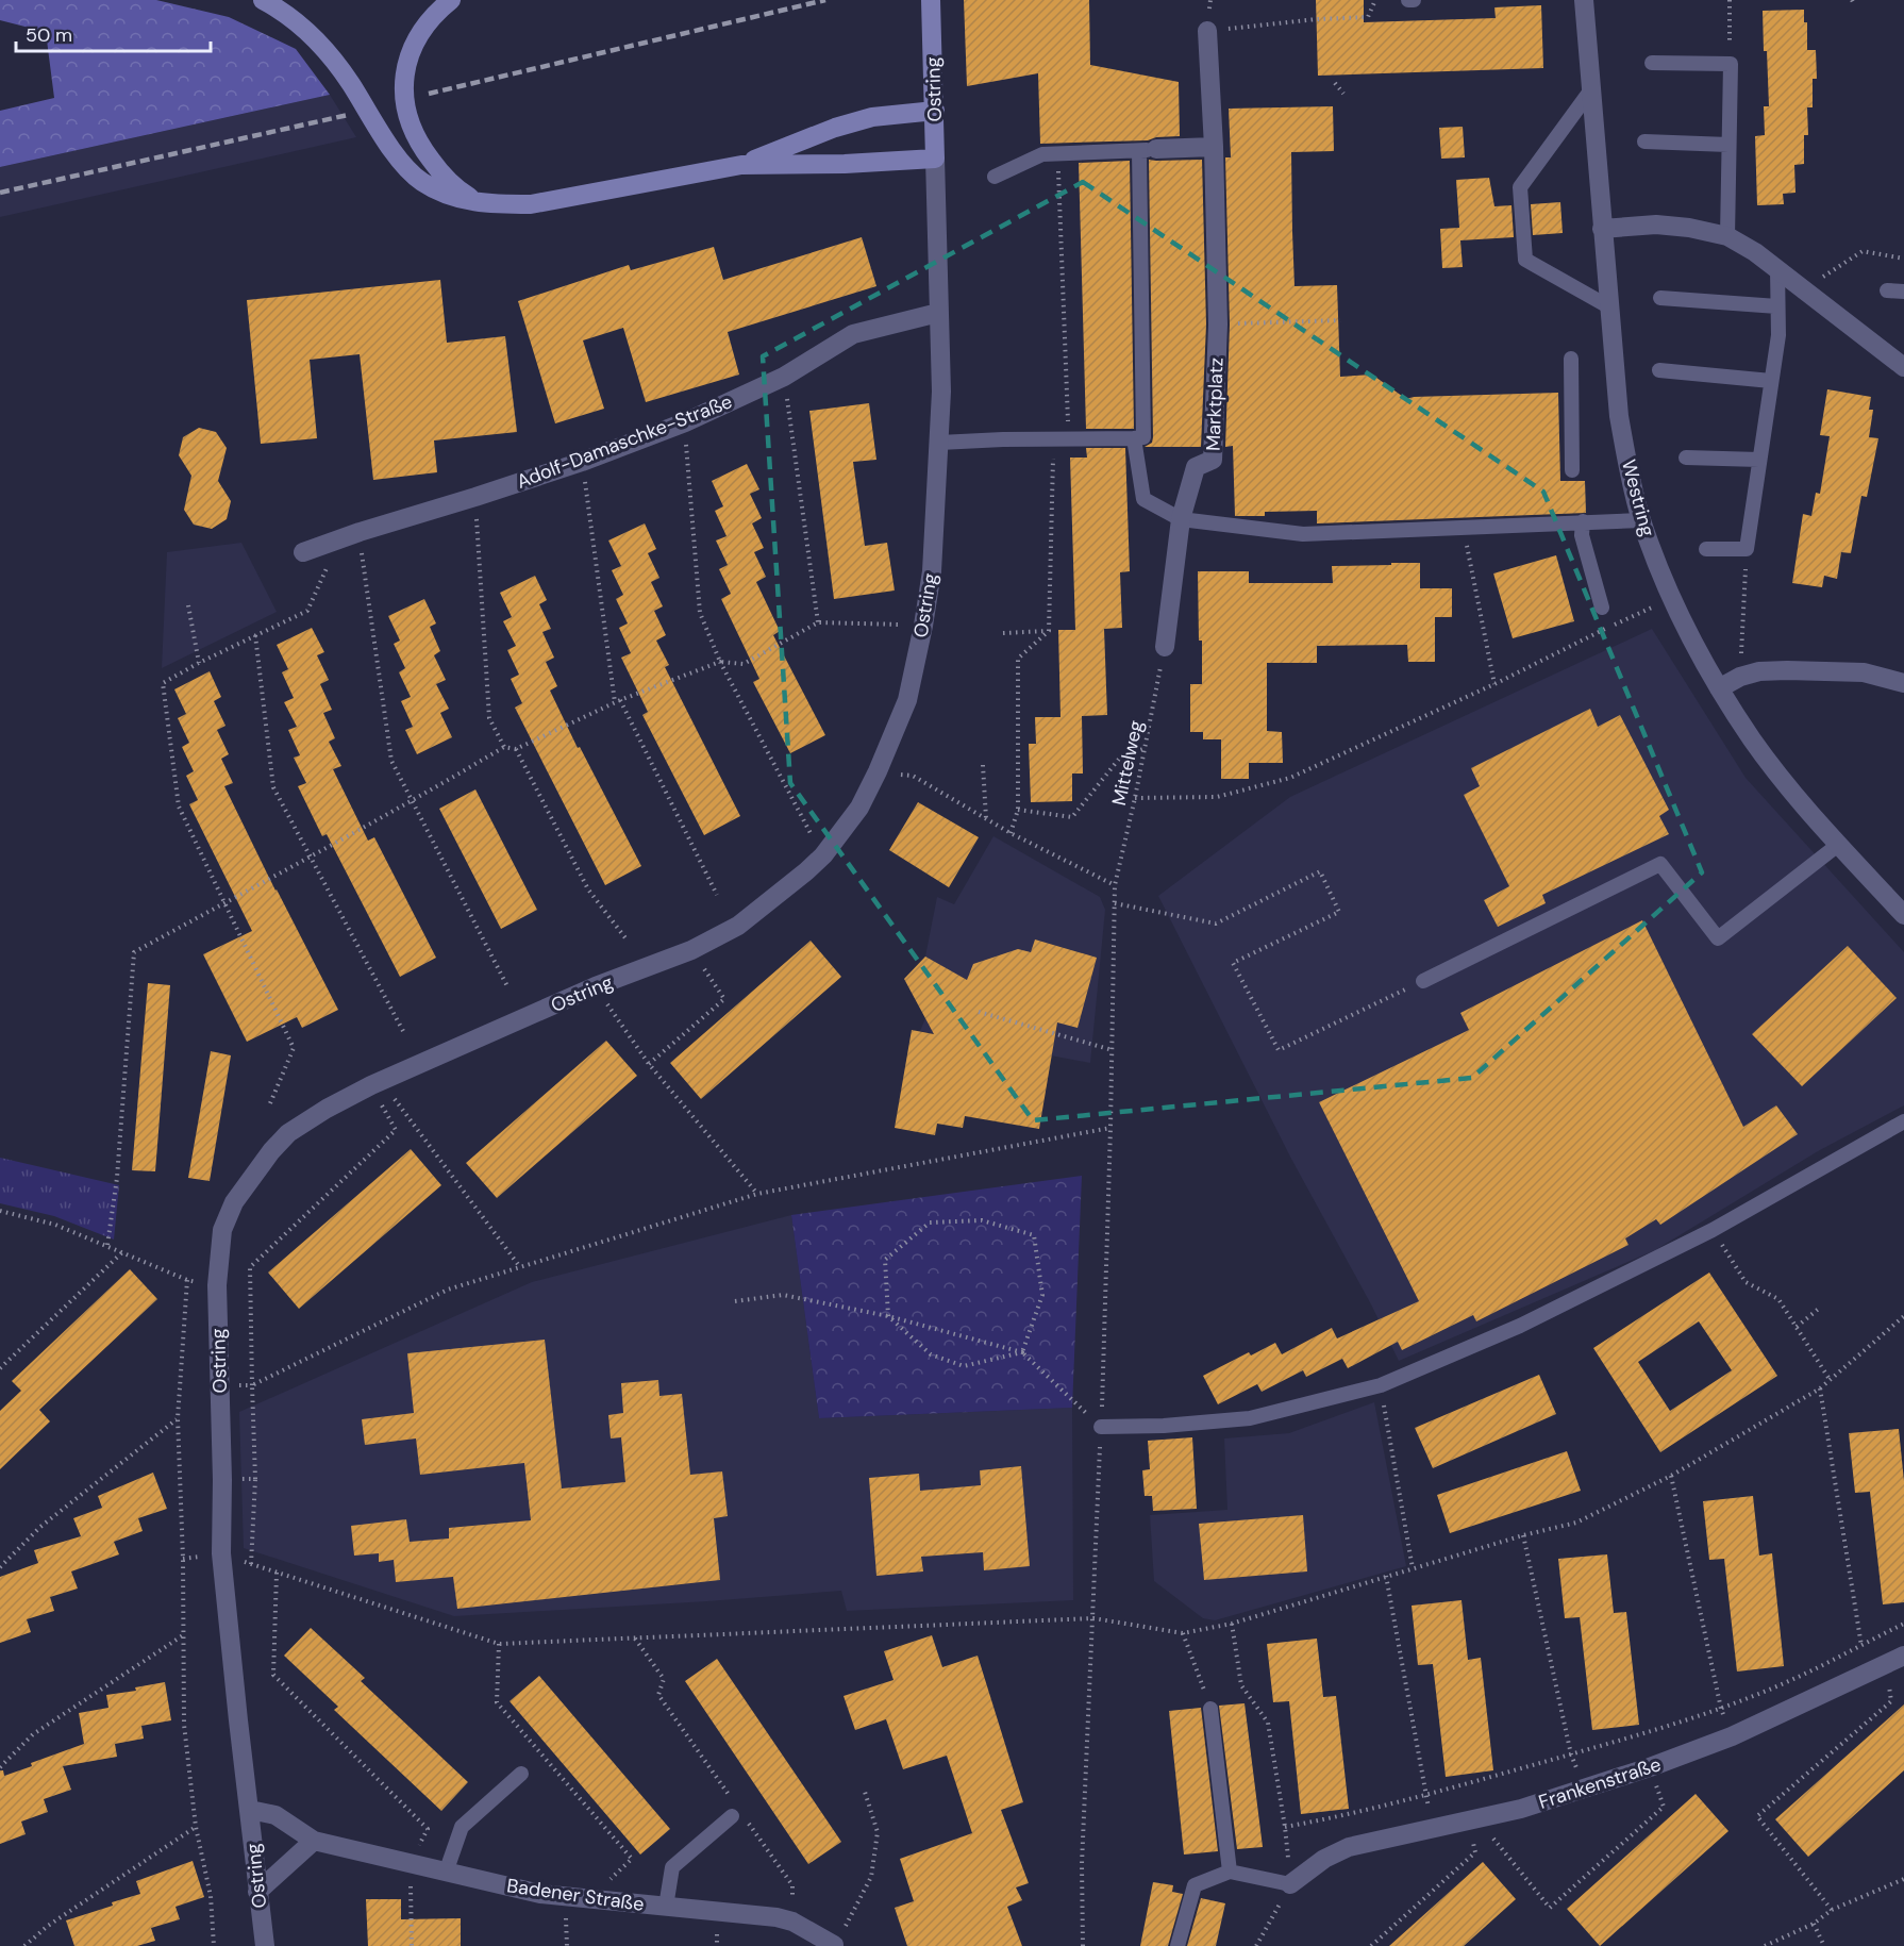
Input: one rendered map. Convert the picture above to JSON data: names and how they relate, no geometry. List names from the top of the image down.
{
  "streets": {
    "main road": ["Ostring"],
    "street": [
      "Marktplatz",
      "Adolf-Damaschke-Straße",
      "Westring",
      "Frankenstraße",
      "Badener Straße"
    ],
    "path": ["Mittelweg"]
  },
  "crossings": [
    ["Ostring", "Adolf-Damaschke-Straße"],
    ["Ostring", "Badener Straße"],
    ["Marktplatz", "Mittelweg"]
  ],
  "scale_bar": "50 m"
}
